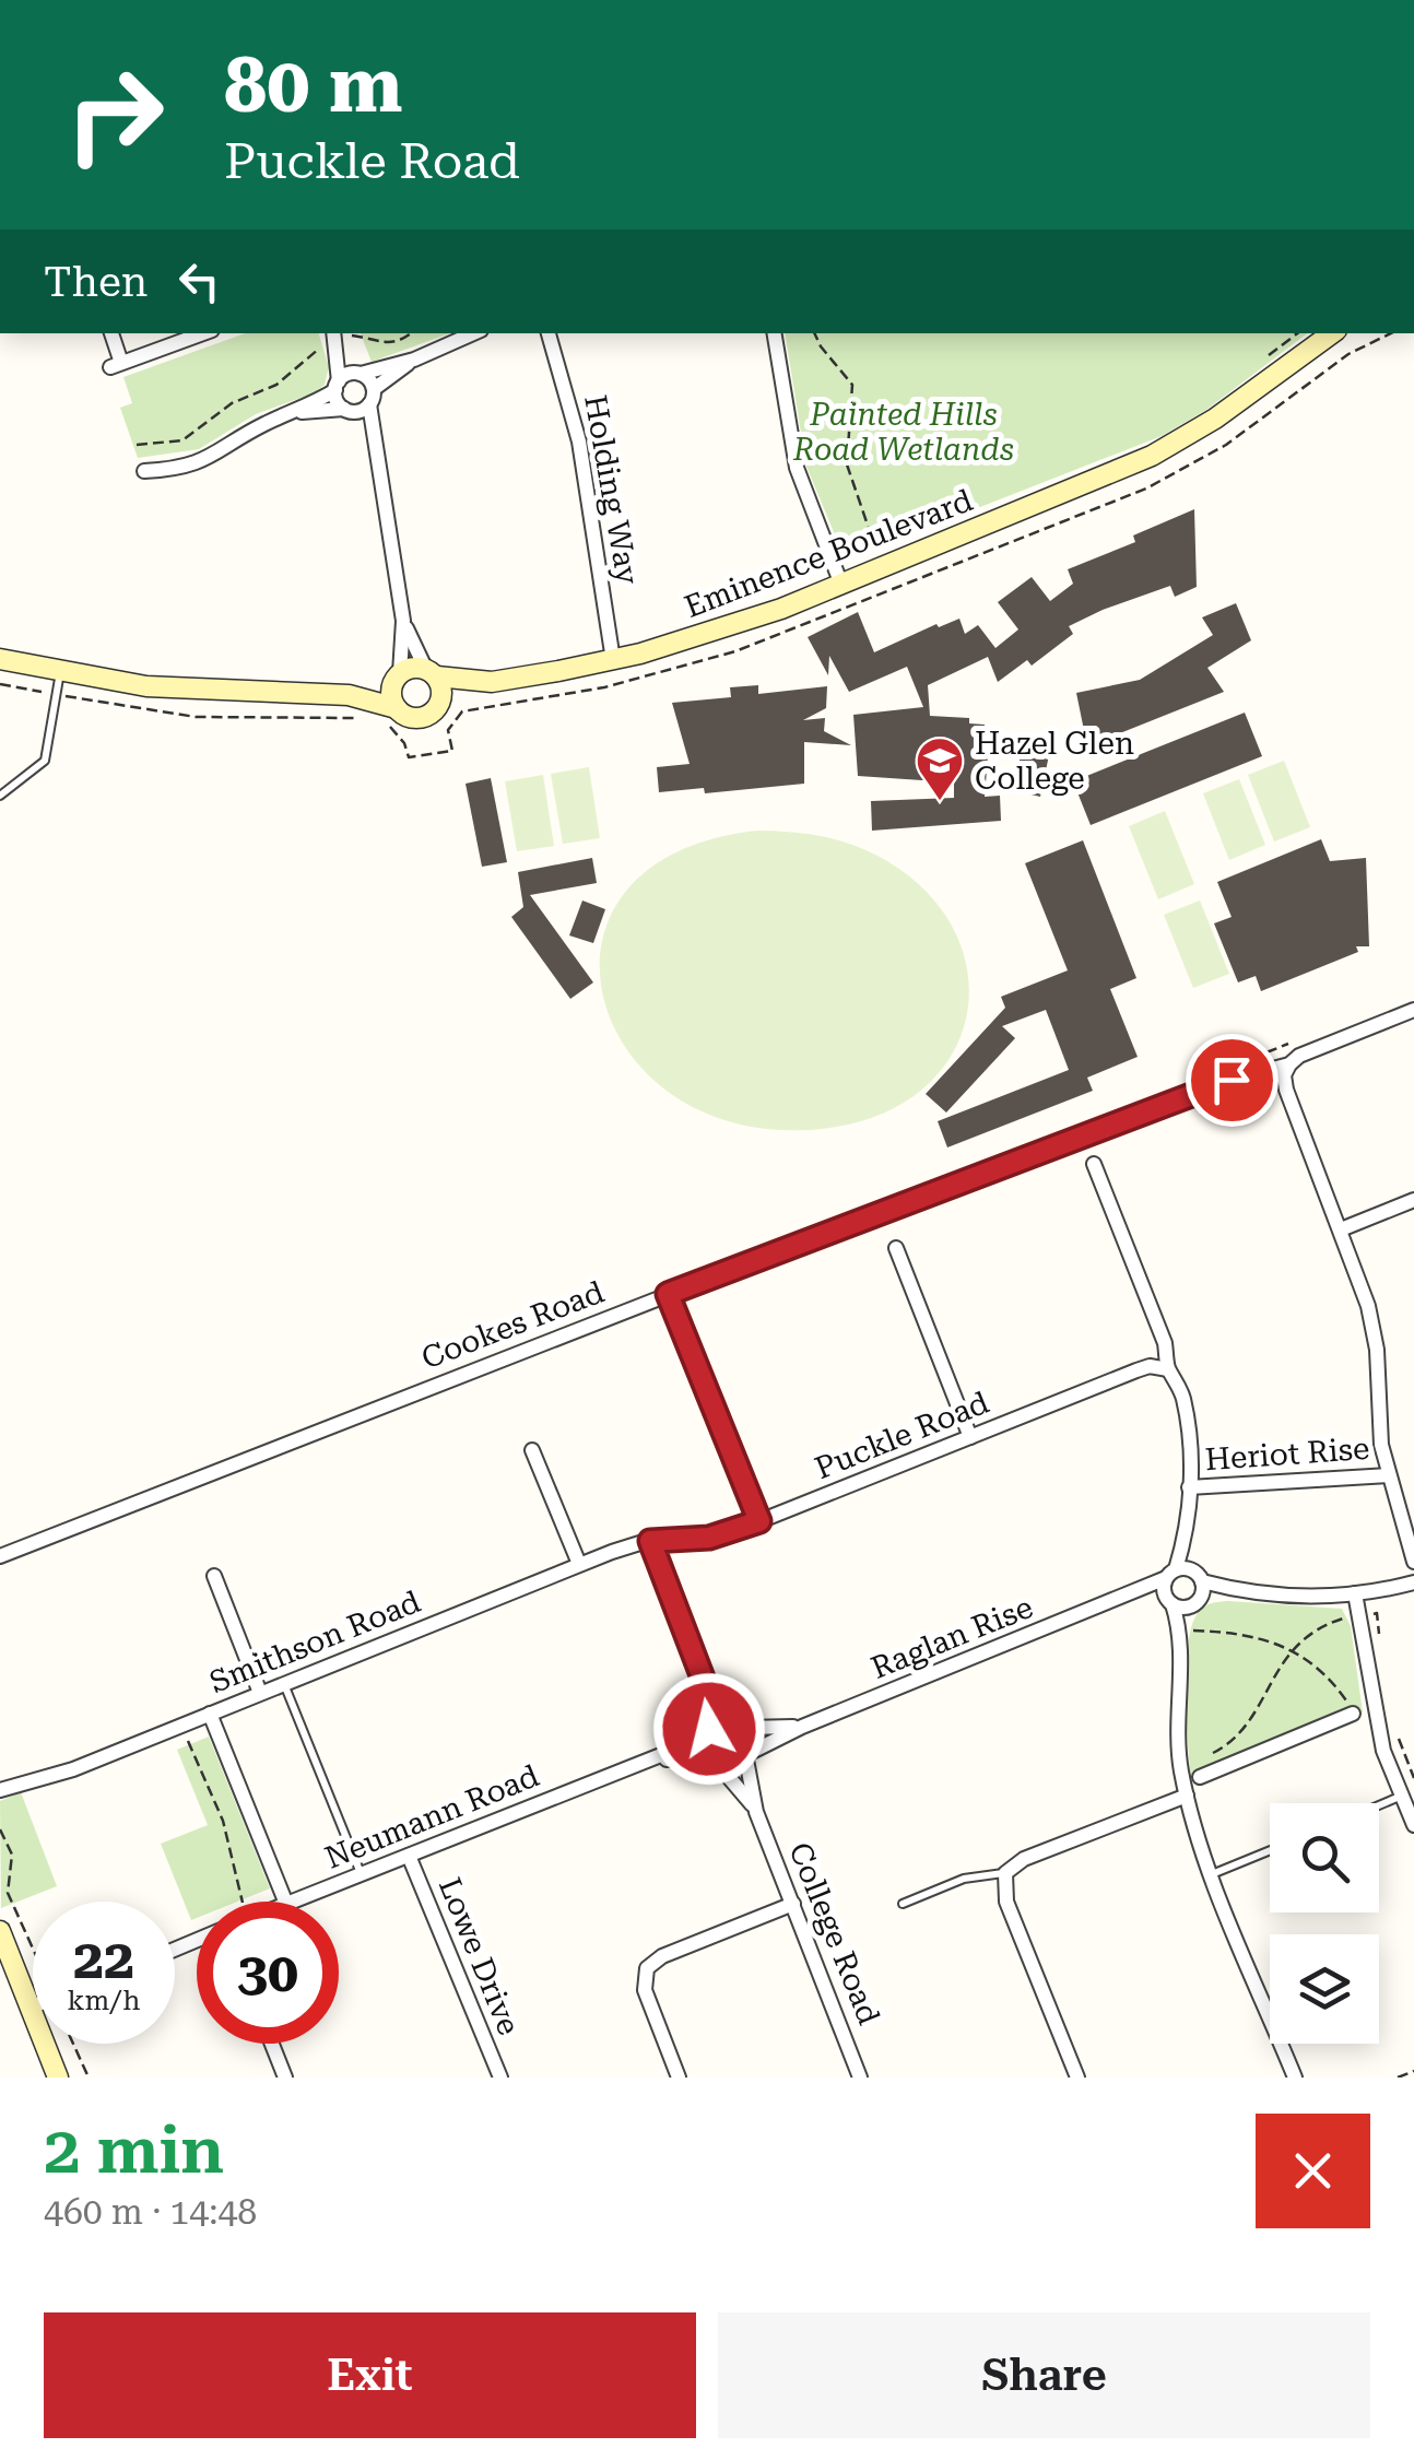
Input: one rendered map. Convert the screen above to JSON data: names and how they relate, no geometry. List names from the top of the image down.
{
  "streets": {
    "street": [
      "Holding Way",
      "Eminence Boulevard",
      "Cookes Road",
      "Puckle Road",
      "Heriot Rise",
      "Raglan Rise",
      "Smithson Road",
      "Neumann Road",
      "College Road",
      "Lowe Drive"
    ]
  },
  "crossings": [
    ["Holding Way", "Eminence Boulevard"],
    ["Puckle Road", "Smithson Road"],
    ["Raglan Rise", "Neumann Road"],
    ["Raglan Rise", "College Road"],
    ["Neumann Road", "College Road"],
    ["Neumann Road", "Lowe Drive"]
  ],
  "parks": ["Painted Hills Road Wetlands"],
  "places": {
    "school or university": ["Hazel Glen College"]
  },
  "page": {
    "turn": ["80 m", "Puckle Road"],
    "then": "Then",
    "speed": "22 km/h",
    "limit": "30",
    "heading": ["2 min", "460 m · 14:48"],
    "buttons": ["Exit", "Share"]
  }
}
